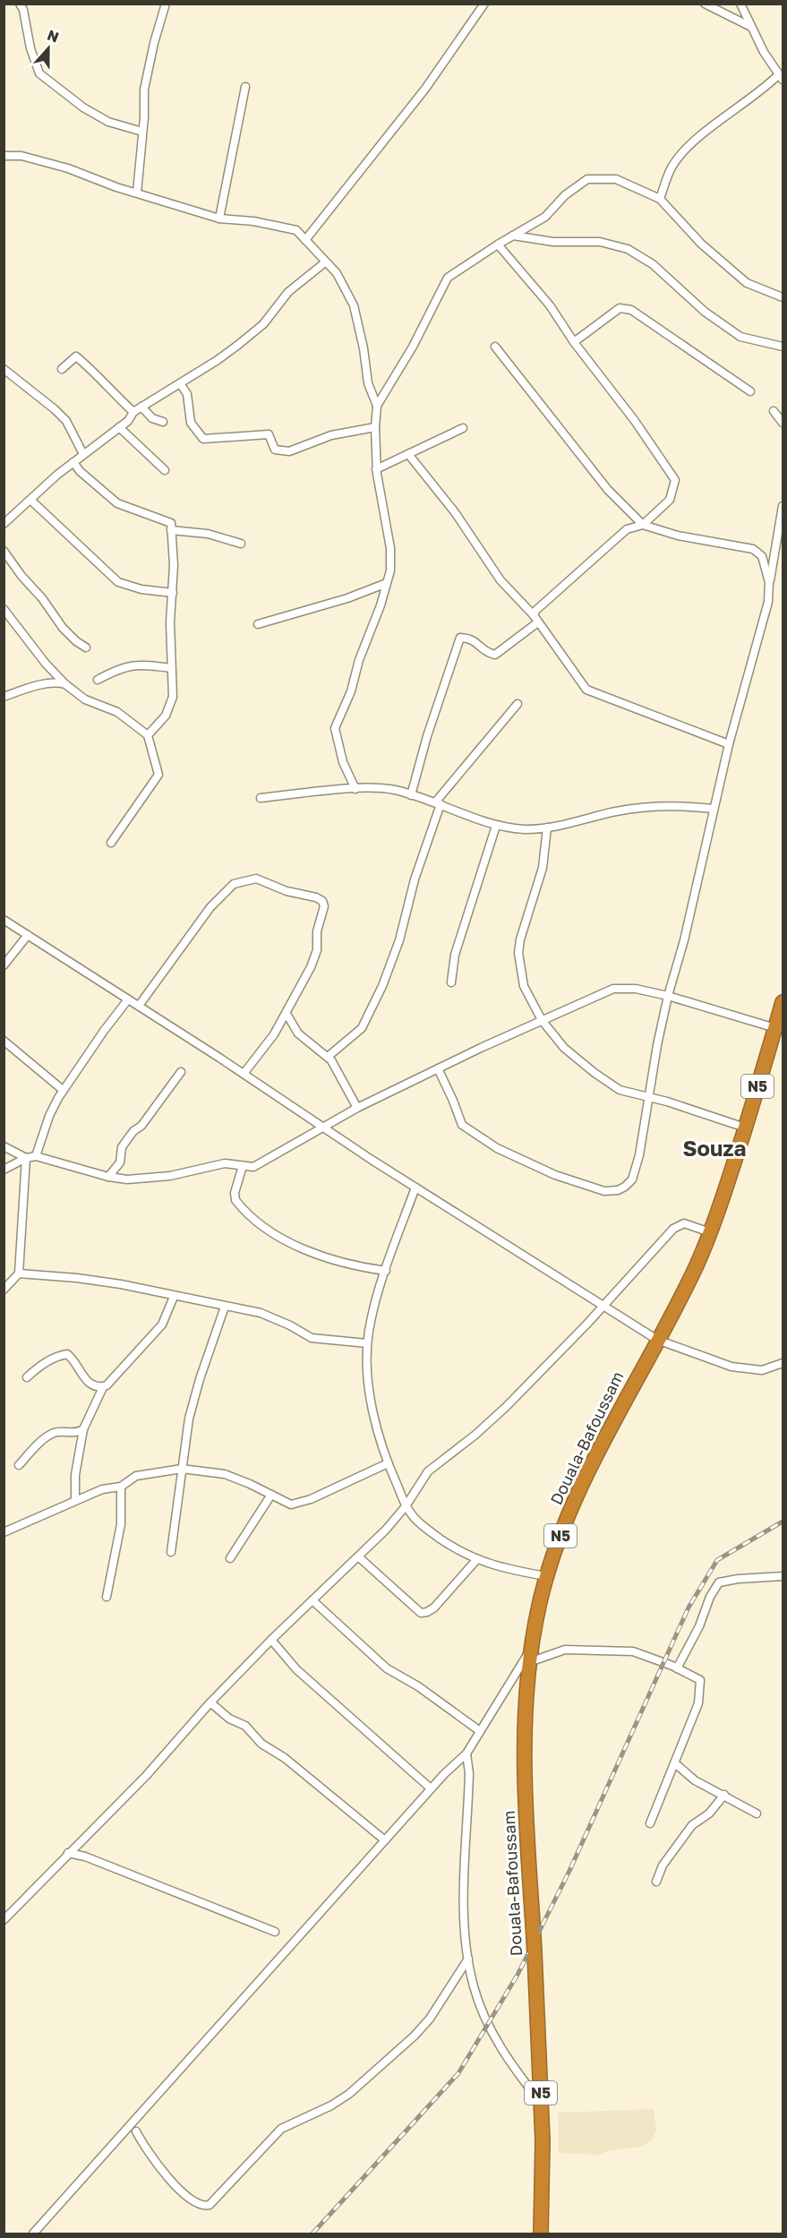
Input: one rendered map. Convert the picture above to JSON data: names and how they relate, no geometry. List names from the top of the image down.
{
  "streets": {
    "highway": ["N5", "Douala-Bafoussam"]
  },
  "districts": ["Souza"],
  "north": "top"
}
